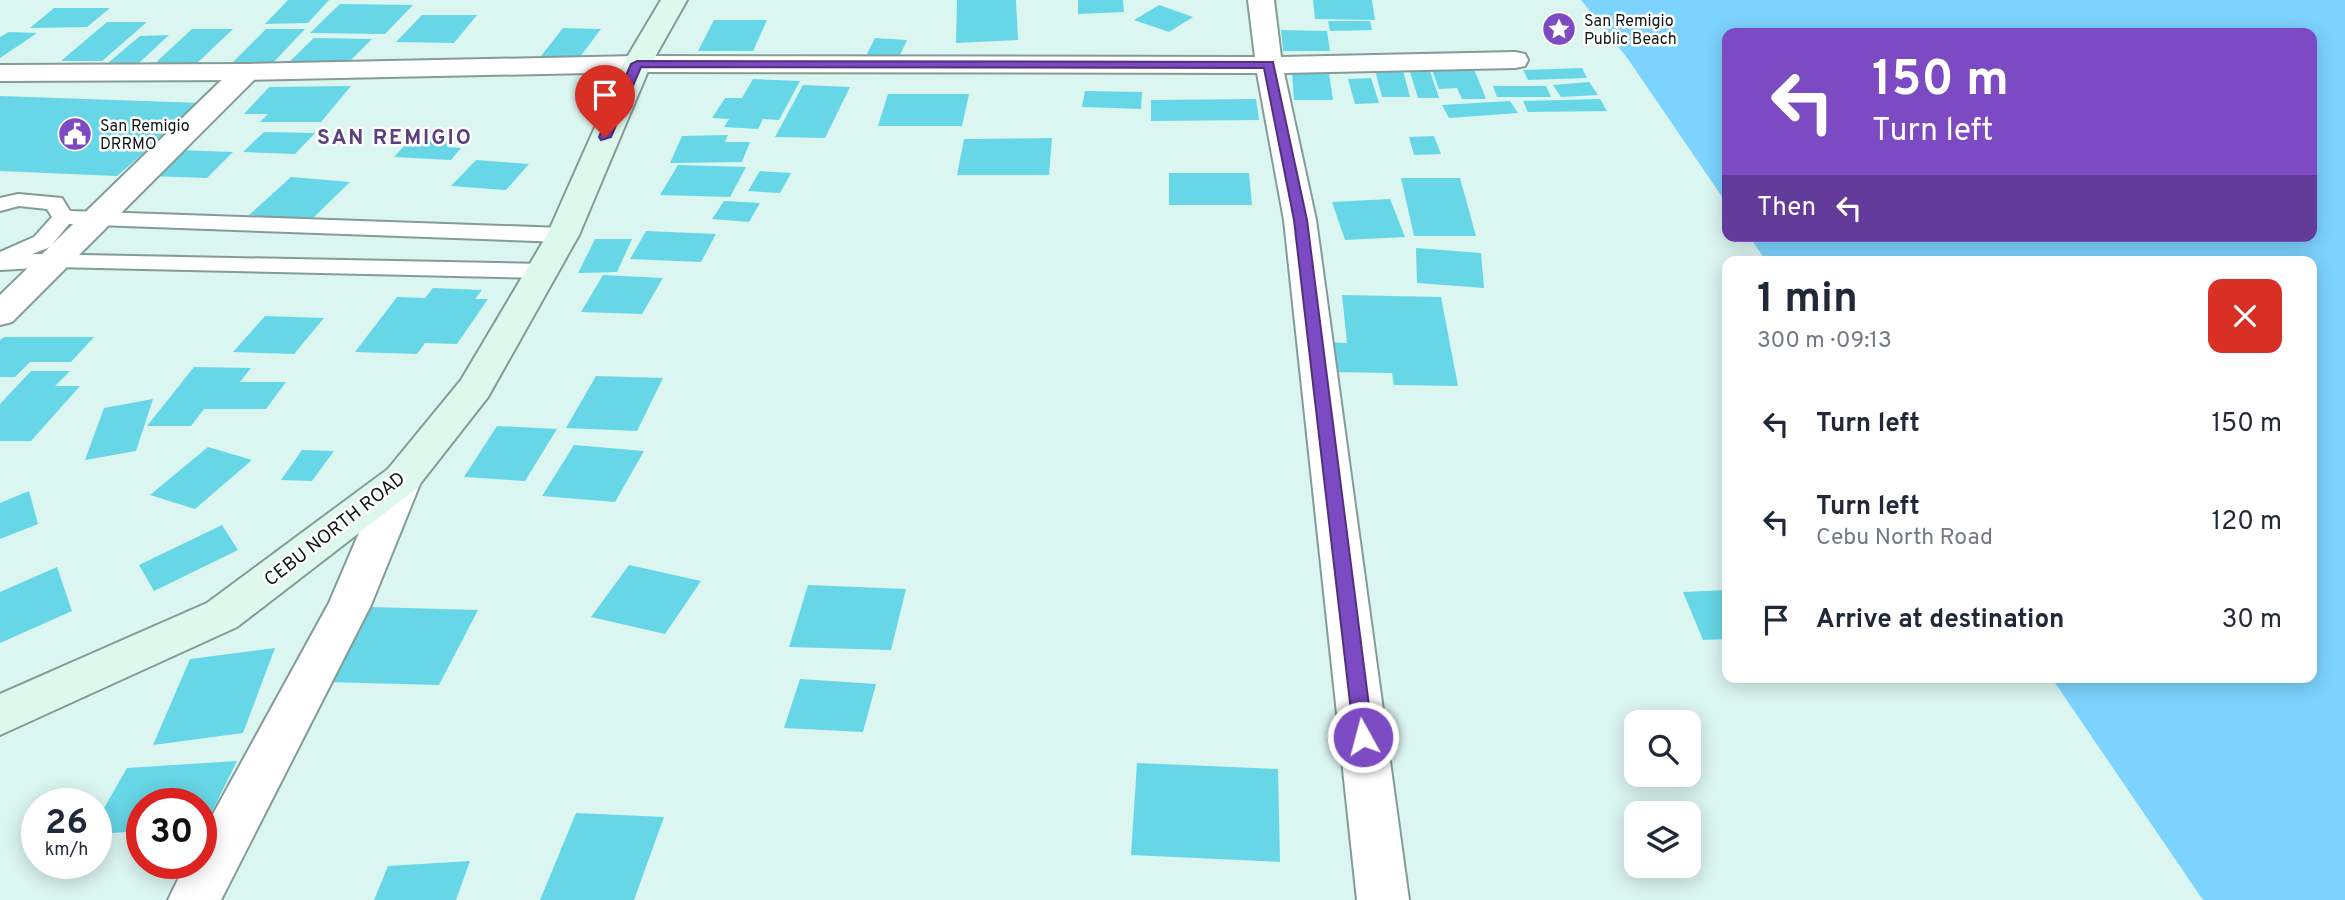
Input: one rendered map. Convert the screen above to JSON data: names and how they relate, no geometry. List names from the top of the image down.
{
  "streets": {
    "main road": ["CEBU NORTH ROAD"]
  },
  "districts": ["SAN REMIGIO"],
  "places": {
    "place": ["San Remigio Public Beach"],
    "public building": ["San Remigio DRRMO"]
  },
  "page": {
    "turn": ["150 m", "Turn left"],
    "then": "Then",
    "heading": ["1 min", "300 m · 09:13"],
    "list": [
      {
        "name": "Turn left",
        "value": "150 m"
      },
      {
        "name": "Turn left",
        "note": "Cebu North Road",
        "value": "120 m"
      },
      {
        "name": "Arrive at destination",
        "value": "30 m"
      }
    ],
    "speed": "26 km/h",
    "limit": "30"
  }
}
